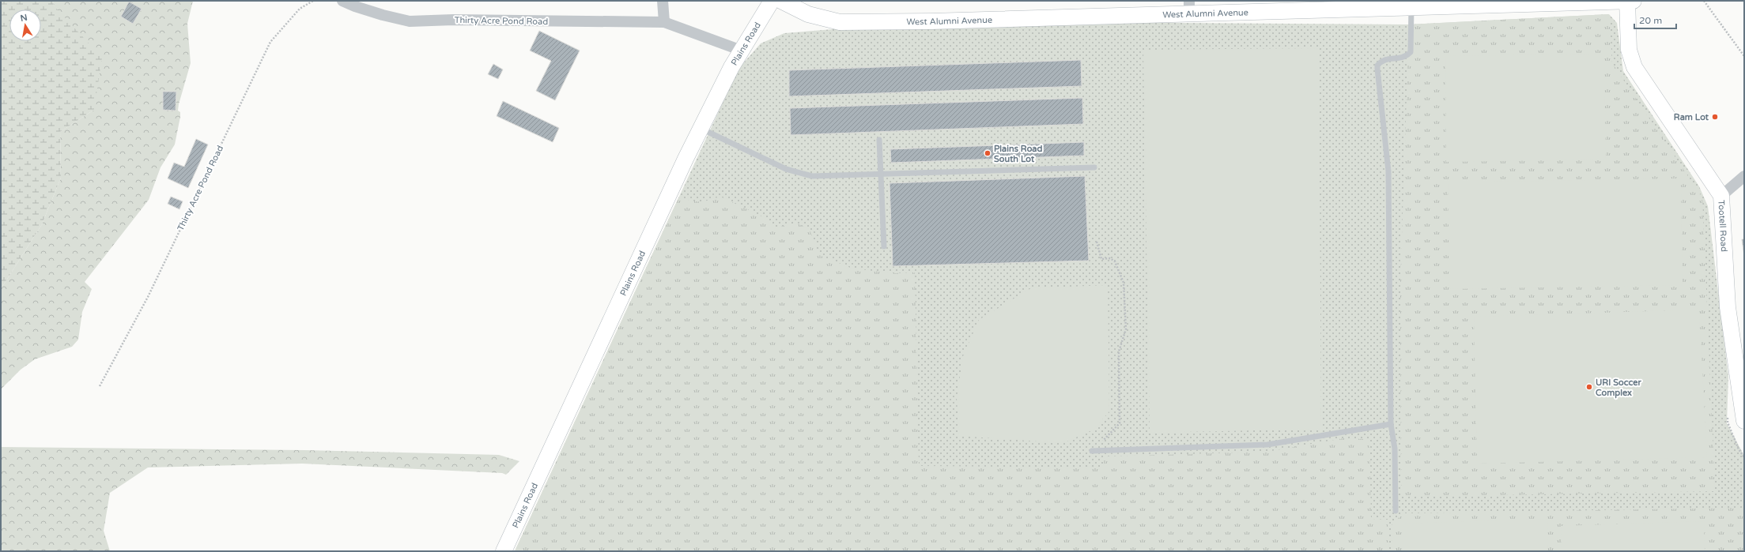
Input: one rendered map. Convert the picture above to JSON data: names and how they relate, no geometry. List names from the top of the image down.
{
  "streets": {
    "street": [
      "West Alumni Avenue",
      "Thirty Acre Pond Road",
      "Plains Road",
      "Tootell Road"
    ]
  },
  "crossings": [
    ["West Alumni Avenue", "Tootell Road"],
    ["Thirty Acre Pond Road", "Plains Road"]
  ],
  "places": ["Ram Lot", "Plains Road South Lot", "URI Soccer Complex"],
  "scale_bar": "20 m",
  "north": "top"
}
